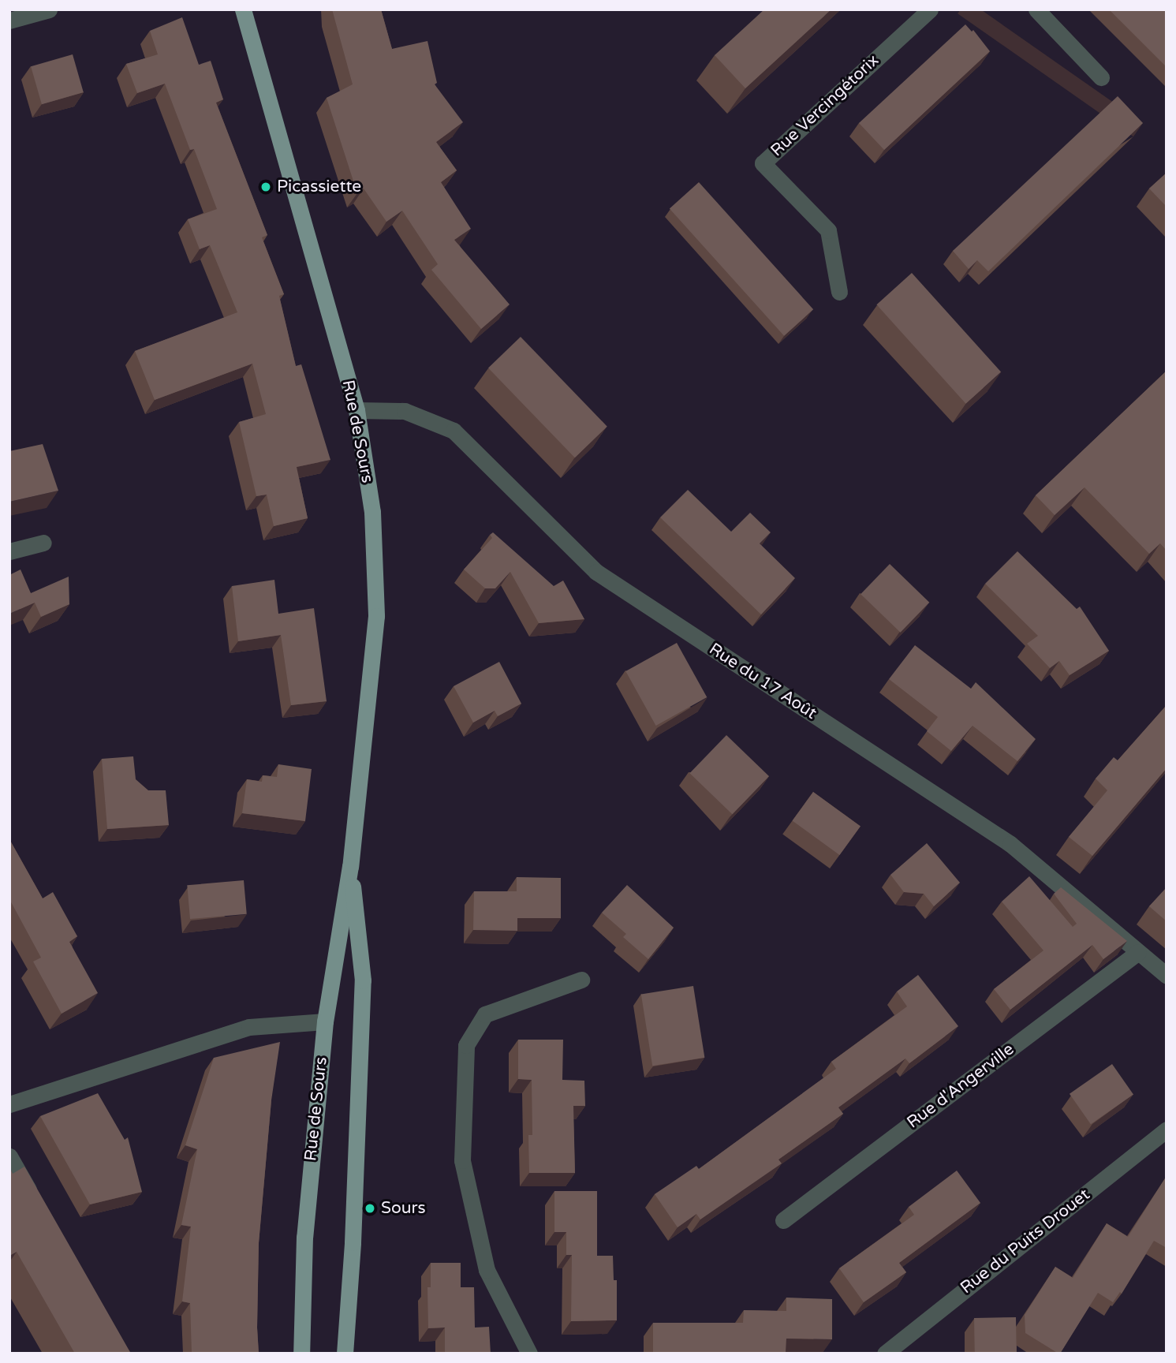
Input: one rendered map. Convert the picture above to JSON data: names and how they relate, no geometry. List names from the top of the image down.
{
  "streets": {
    "main road": ["Rue de Sours"],
    "street": [
      "Rue Vercingétorix",
      "Rue du 17 Août",
      "Rue d'Angerville",
      "Rue du Puits Drouet"
    ]
  },
  "crossings": [
    ["Rue de Sours", "Rue du 17 Août"],
    ["Rue du 17 Août", "Rue d'Angerville"]
  ],
  "places": ["Picassiette", "Sours"]
}
